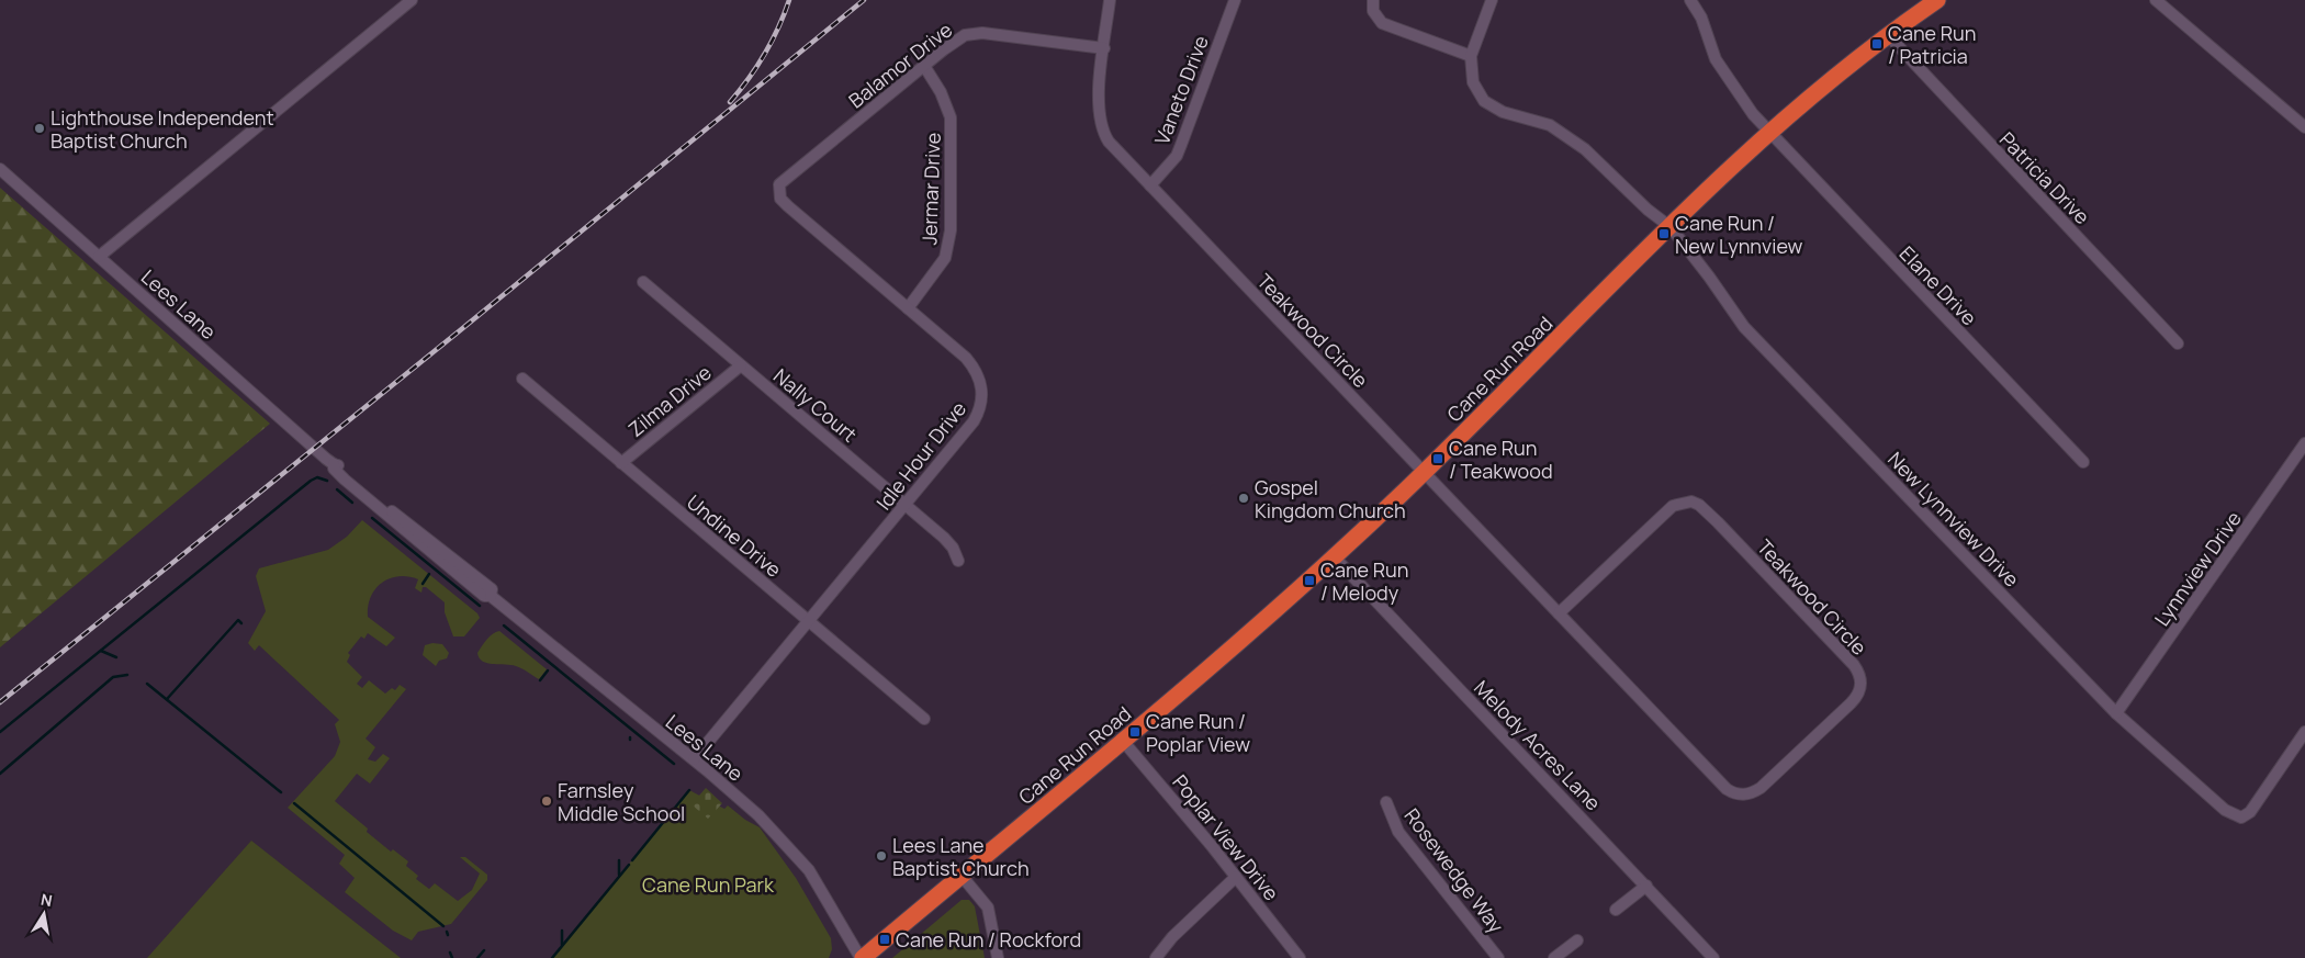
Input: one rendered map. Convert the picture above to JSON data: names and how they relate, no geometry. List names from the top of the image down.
{
  "streets": {
    "highway": ["Cane Run Road"],
    "street": [
      "Balamor Drive",
      "Vaneto Drive",
      "Patricia Drive",
      "Jermar Drive",
      "Elane Drive",
      "Lees Lane",
      "Teakwood Circle",
      "Zilma Drive",
      "Nally Court",
      "Idle Hour Drive",
      "New Lynnview Drive",
      "Undine Drive",
      "Lynnview Drive",
      "Melody Acres Lane",
      "Poplar View Drive",
      "Rosewedge Way"
    ]
  },
  "crossings": [
    ["Balamor Drive", "Jermar Drive"],
    ["Balamor Drive", "Teakwood Circle"],
    ["Balamor Drive", "Idle Hour Drive"],
    ["Vaneto Drive", "Teakwood Circle"],
    ["Patricia Drive", "Cane Run Road"],
    ["Jermar Drive", "Idle Hour Drive"],
    ["Elane Drive", "Cane Run Road"],
    ["Lees Lane", "Cane Run Road"],
    ["Lees Lane", "Idle Hour Drive"],
    ["Teakwood Circle", "Cane Run Road"],
    ["Cane Run Road", "New Lynnview Drive"],
    ["Cane Run Road", "Melody Acres Lane"],
    ["Cane Run Road", "Poplar View Drive"],
    ["Zilma Drive", "Nally Court"],
    ["Zilma Drive", "Undine Drive"],
    ["Nally Court", "Idle Hour Drive"],
    ["Idle Hour Drive", "Undine Drive"],
    ["New Lynnview Drive", "Lynnview Drive"]
  ],
  "parks": ["Cane Run Park"],
  "places": {
    "transit": [
      "Cane Run / Patricia",
      "Cane Run / New Lynnview",
      "Cane Run / Teakwood",
      "Cane Run / Melody",
      "Cane Run / Poplar View",
      "Cane Run / Rockford"
    ],
    "other": [
      "Lighthouse Independent Baptist Church",
      "Gospel Kingdom Church",
      "Farnsley Middle School",
      "Lees Lane Baptist Church"
    ]
  },
  "north": "top"
}
